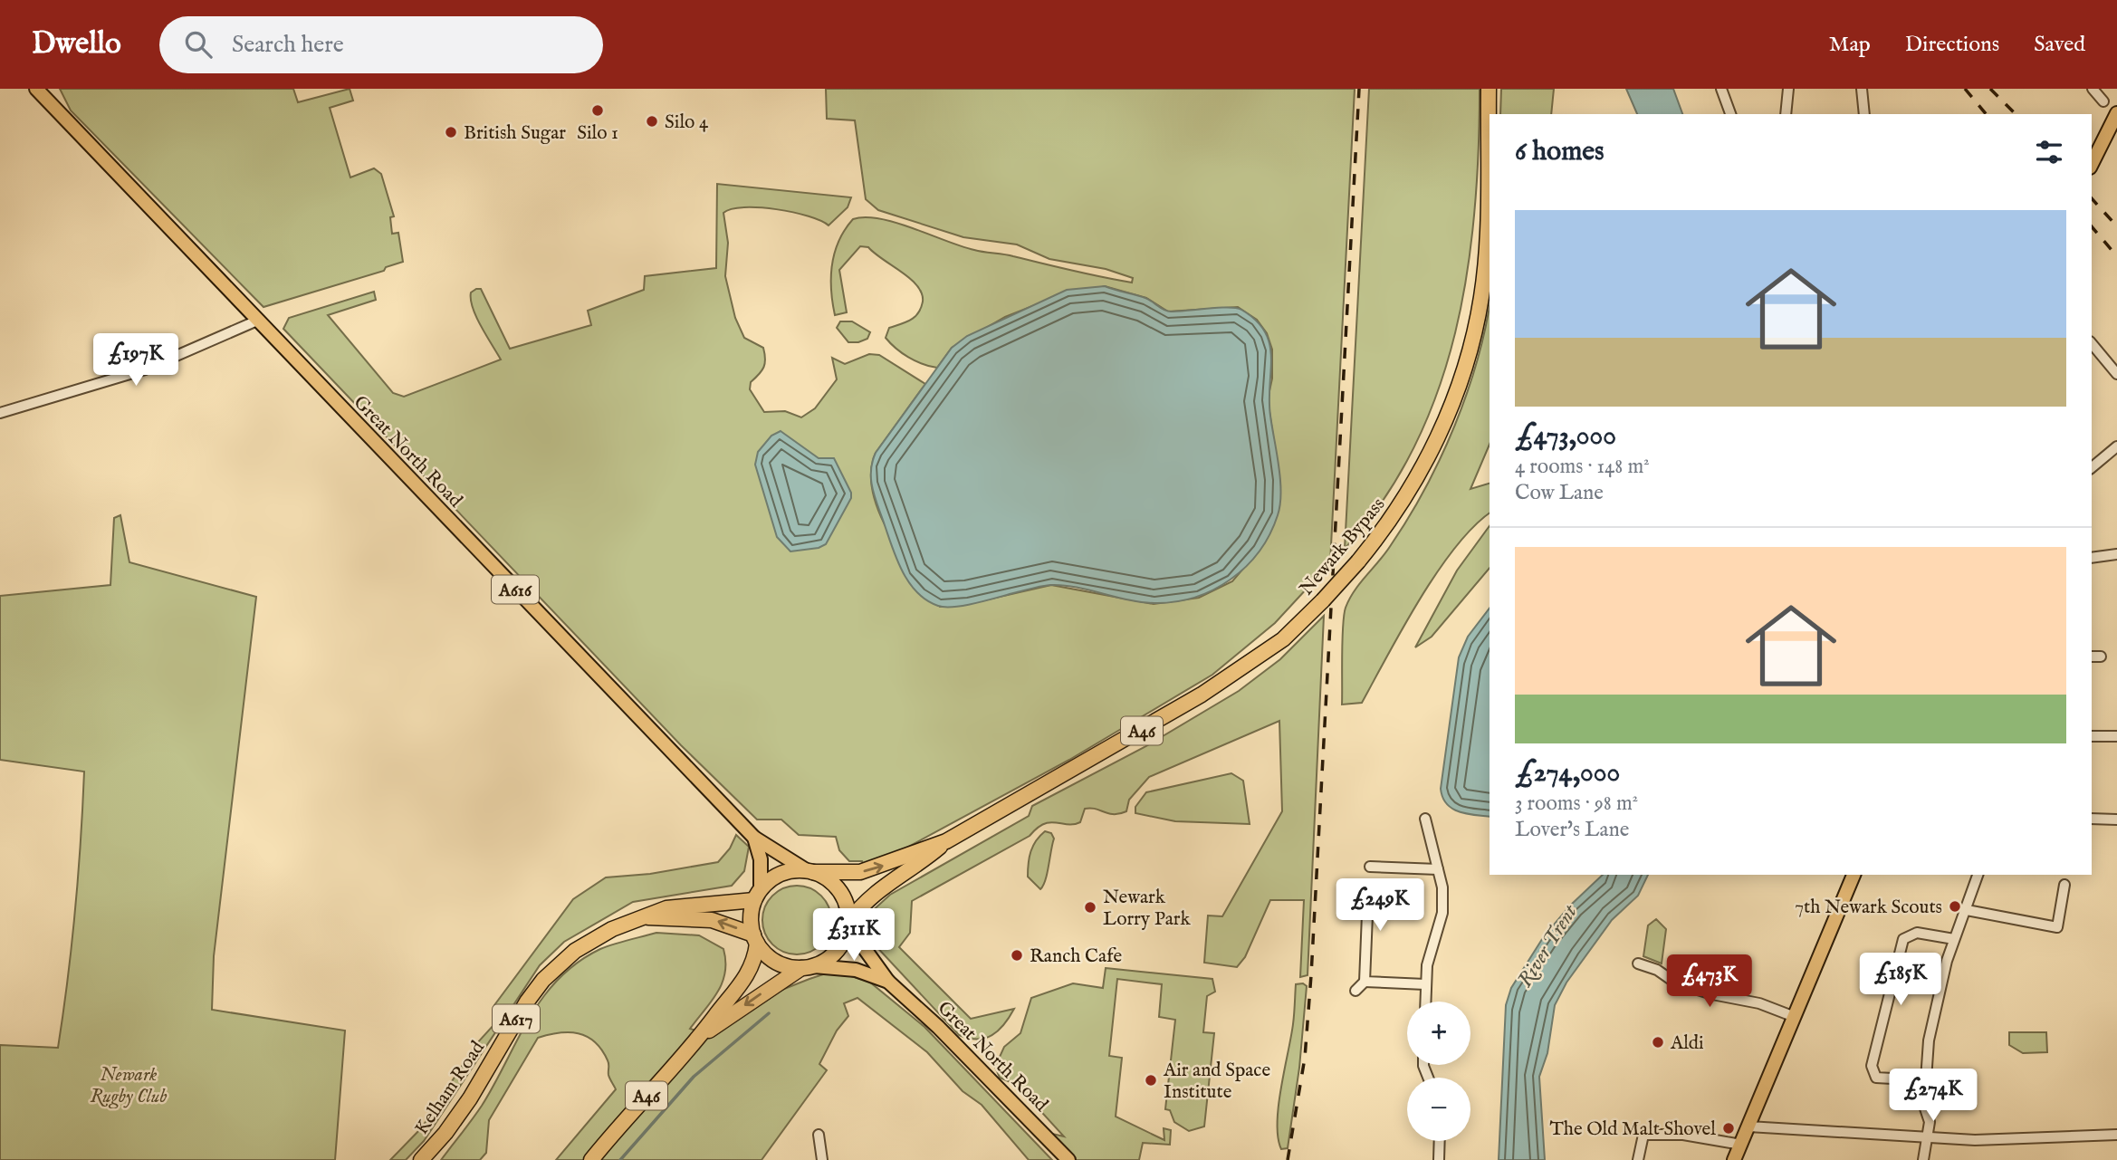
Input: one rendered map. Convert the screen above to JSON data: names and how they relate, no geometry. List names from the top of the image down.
{
  "streets": {
    "highway": [
      "Newark Bypass",
      "A46",
      "A617",
      "Kelham Road"
    ],
    "main road": ["Great North Road", "A616"]
  },
  "crossings": [
    ["Great North Road", "Newark Bypass"],
    ["Great North Road", "A46"],
    ["Great North Road", "Kelham Road"],
    ["Newark Bypass", "A46"],
    ["Newark Bypass", "Kelham Road"],
    ["A46", "Kelham Road"]
  ],
  "water": ["River Trent"],
  "parks": ["Newark Rugby Club"],
  "places": [
    "Silo 1",
    "Silo 4",
    "British Sugar",
    "7th Newark Scouts",
    "Newark Lorry Park",
    "Ranch Cafe",
    "Aldi",
    "Air and Space Institute",
    "The Old Malt Shovel"
  ],
  "page": {
    "header": "Dwello",
    "search": "Search here",
    "nav": ["Map", "Directions", "Saved"],
    "heading": "6 homes",
    "list": [
      {
        "name": "£473,000",
        "note": "4 rooms · 148 m² · Cow Lane"
      },
      {
        "name": "£274,000",
        "note": "3 rooms · 98 m² · Lover's Lane"
      }
    ],
    "price": [
      "£197K",
      "£249K",
      "£311K",
      "£185K",
      "£473K",
      "£274K"
    ],
    "map_buttons": ["+", "−"]
  }
}
